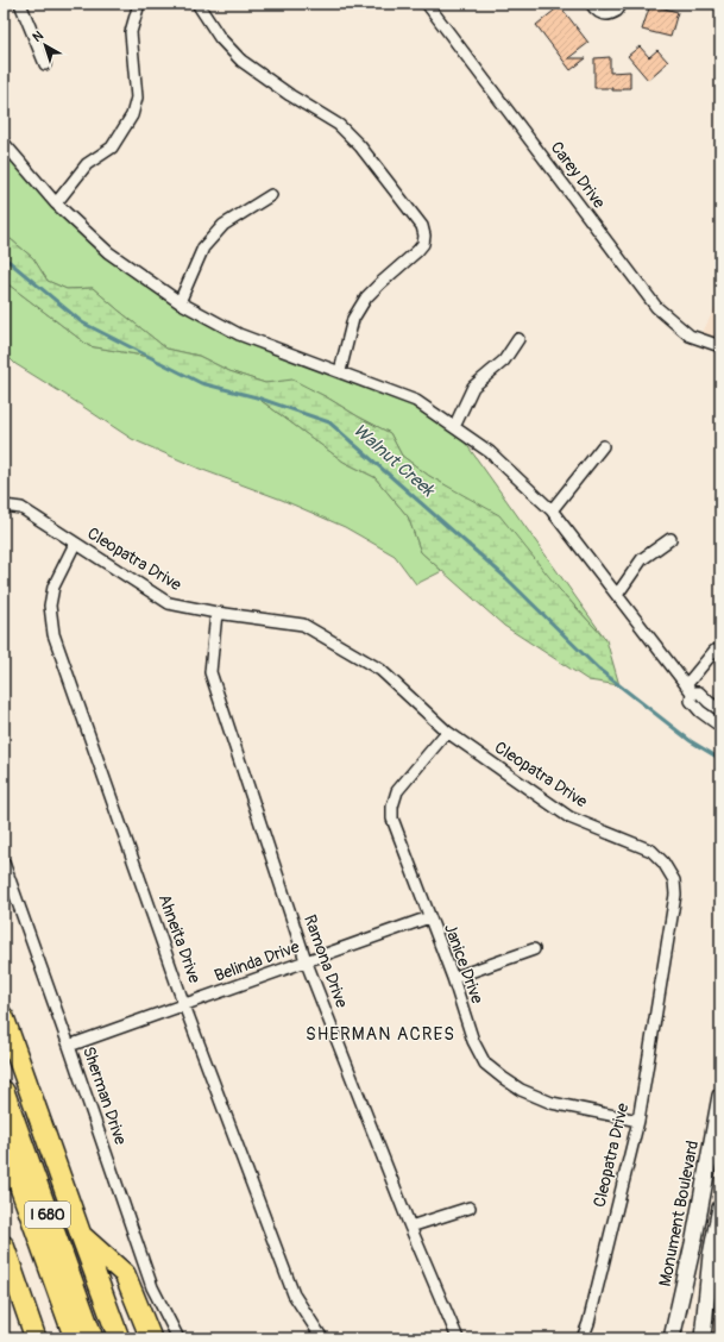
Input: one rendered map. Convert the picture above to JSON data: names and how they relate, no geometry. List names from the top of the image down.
{
  "streets": {
    "highway": ["I 680"],
    "main road": ["Monument Boulevard"],
    "street": [
      "Carey Drive",
      "Cleopatra Drive",
      "Ahneita Drive",
      "Belinda Drive",
      "Ramona Drive",
      "Janice Drive",
      "Sherman Drive"
    ]
  },
  "crossings": [
    ["Cleopatra Drive", "Ahneita Drive"],
    ["Cleopatra Drive", "Ramona Drive"],
    ["Cleopatra Drive", "Janice Drive"],
    ["Ahneita Drive", "Belinda Drive"],
    ["Belinda Drive", "Ramona Drive"],
    ["Belinda Drive", "Janice Drive"],
    ["Belinda Drive", "Sherman Drive"]
  ],
  "districts": ["SHERMAN ACRES"],
  "water": ["Walnut Creek"],
  "north": "top left"
}
